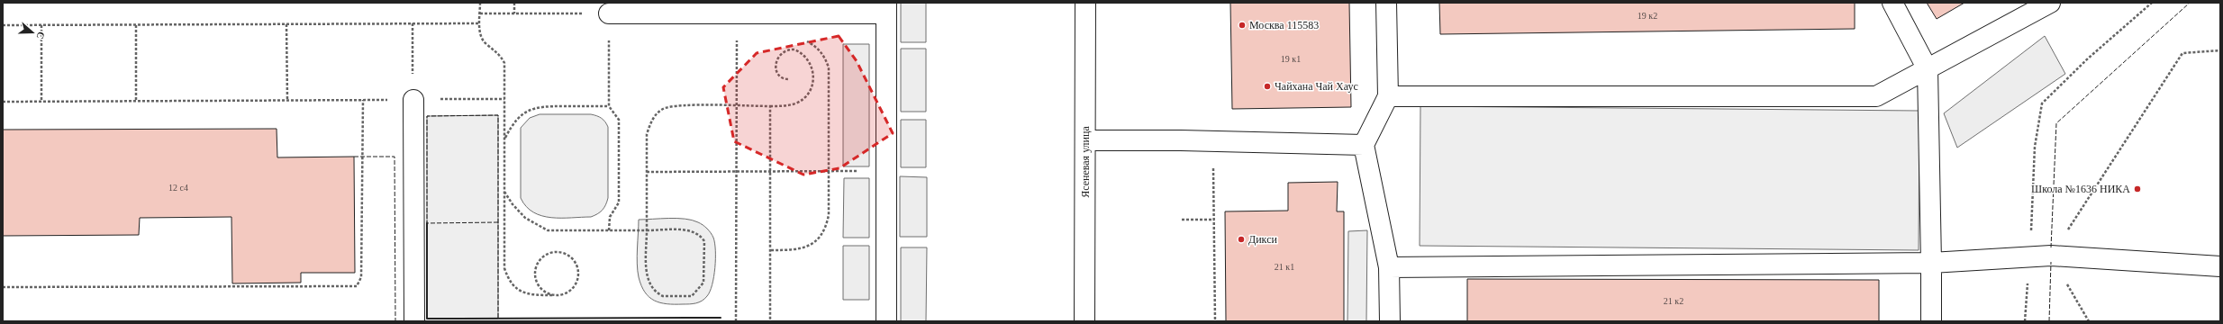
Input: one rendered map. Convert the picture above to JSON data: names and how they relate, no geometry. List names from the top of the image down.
{
  "streets": {
    "main road": ["Ясеневая улица"]
  },
  "places": [
    "Москва 115583",
    "Чайхана Чай Хаус",
    "Школа №1636 НИКА",
    "Дикси"
  ],
  "house_numbers": [
    "19 к2",
    "19 к1",
    "12 с4",
    "21 к1",
    "21 к2"
  ],
  "north": "right"
}
